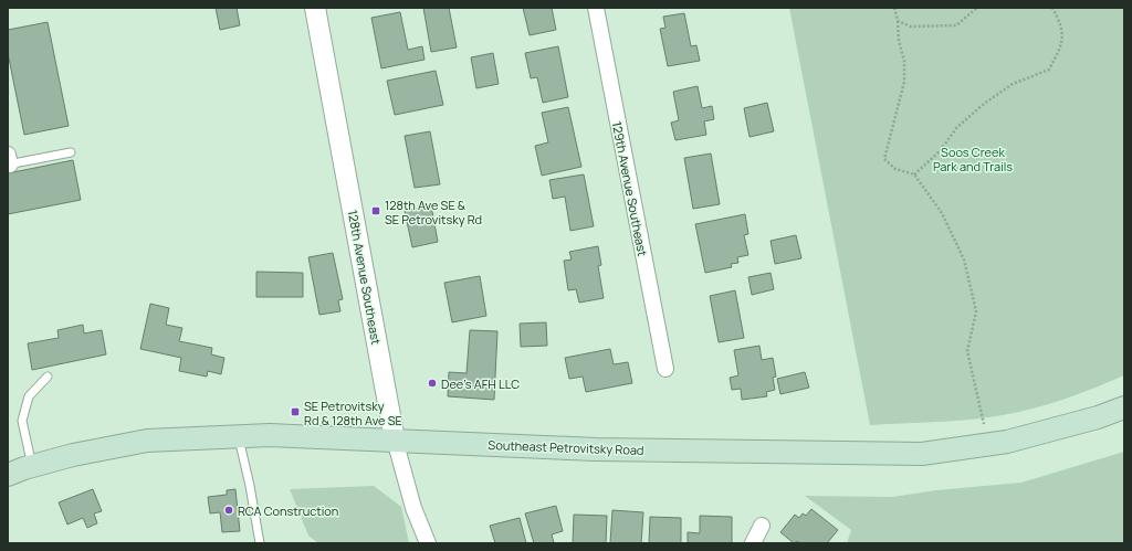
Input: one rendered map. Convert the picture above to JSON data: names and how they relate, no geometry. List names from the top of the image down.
{
  "streets": {
    "main road": ["Southeast Petrovitsky Road"],
    "street": ["129th Avenue Southeast", "128th Avenue Southeast"]
  },
  "crossings": [
    ["128th Avenue Southeast", "Southeast Petrovitsky Road"]
  ],
  "parks": ["Soos Creek Park and Trails"],
  "places": {
    "transit": ["128th Ave SE & SE Petrovitsky Rd", "SE Petrovitsky Rd & 128th Ave SE"],
    "other": ["Dee's AFH LLC", "RCA Construction"]
  }
}
